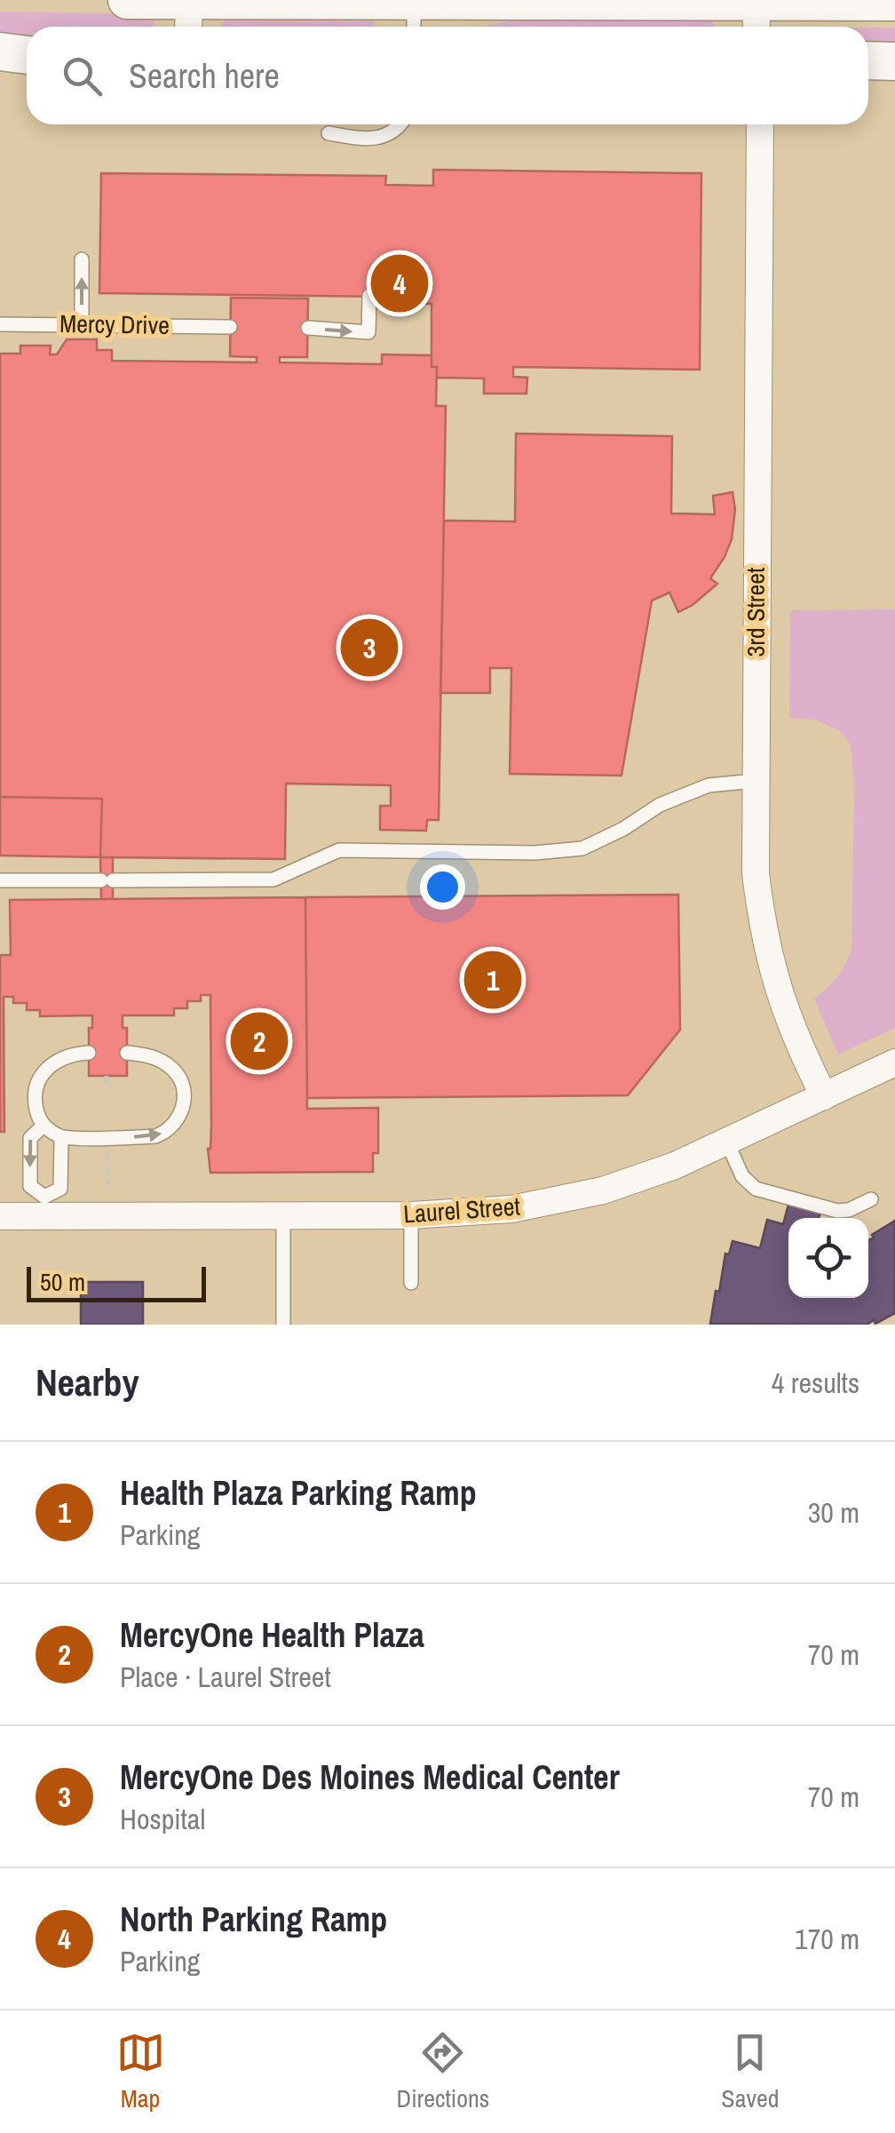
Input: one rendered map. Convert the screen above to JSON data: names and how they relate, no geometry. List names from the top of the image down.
{
  "streets": {
    "street": ["3rd Street", "Laurel Street"],
    "lane": ["Mercy Drive"]
  },
  "crossings": [
    ["3rd Street", "Laurel Street"]
  ],
  "scale_bar": "50 m",
  "page": {
    "search": "Search here",
    "pins": [
      "4",
      "3",
      "1",
      "2"
    ],
    "scale": "50 m",
    "heading": ["Nearby", "4 results"],
    "list": [
      {
        "mark": "1",
        "name": "Health Plaza Parking Ramp",
        "note": "Parking",
        "value": "30 m"
      },
      {
        "mark": "2",
        "name": "MercyOne Health Plaza",
        "note": "Place · Laurel Street",
        "value": "70 m"
      },
      {
        "mark": "3",
        "name": "MercyOne Des Moines Medical Center",
        "note": "Hospital",
        "value": "70 m"
      },
      {
        "mark": "4",
        "name": "North Parking Ramp",
        "note": "Parking",
        "value": "170 m"
      }
    ],
    "nav": ["Map", "Directions", "Saved"]
  }
}
